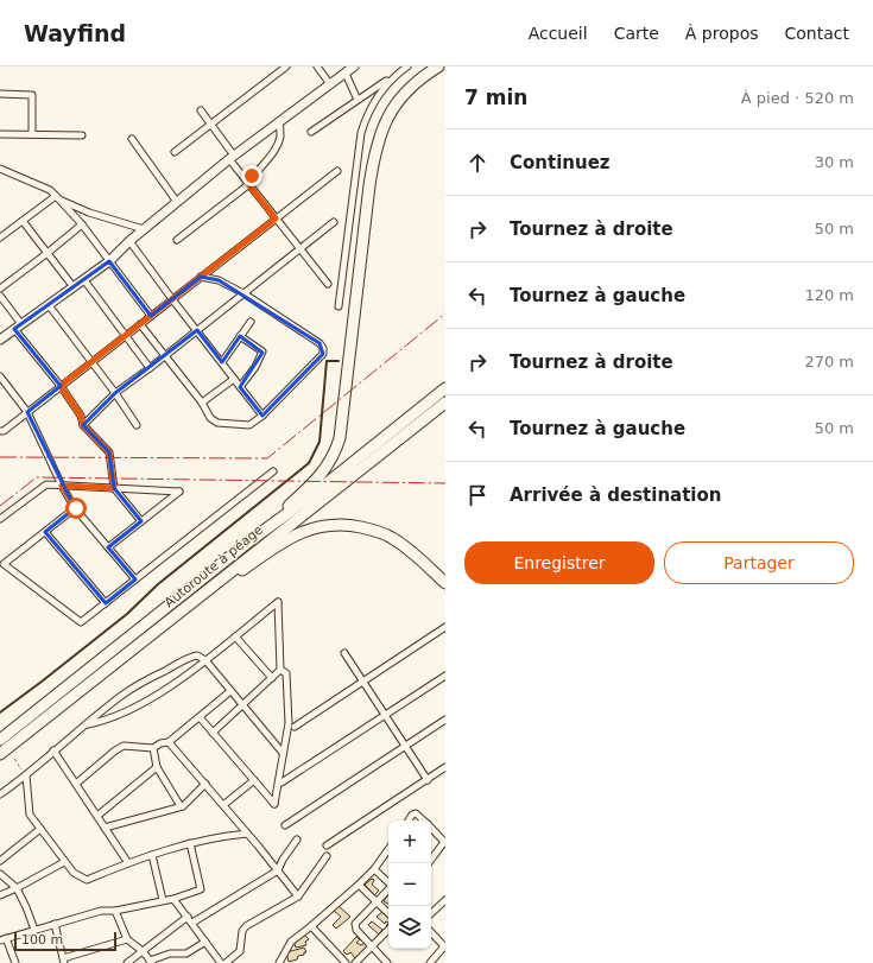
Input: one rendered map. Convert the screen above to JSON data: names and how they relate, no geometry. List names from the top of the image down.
{
  "streets": {
    "highway": ["Autoroute à péage"]
  },
  "scale_bar": "100 m",
  "page": {
    "header": "Wayfind",
    "nav": [
      "Accueil",
      "Carte",
      "À propos",
      "Contact"
    ],
    "heading": ["7 min", "À pied · 520 m"],
    "list": [
      ["Continuez", "30 m"],
      ["Tournez à droite", "50 m"],
      ["Tournez à gauche", "120 m"],
      ["Tournez à droite", "270 m"],
      ["Tournez à gauche", "50 m"],
      "Arrivée à destination"
    ],
    "buttons": ["Enregistrer", "Partager"],
    "map_buttons": ["+", "−"],
    "scale": "100 m"
  }
}
